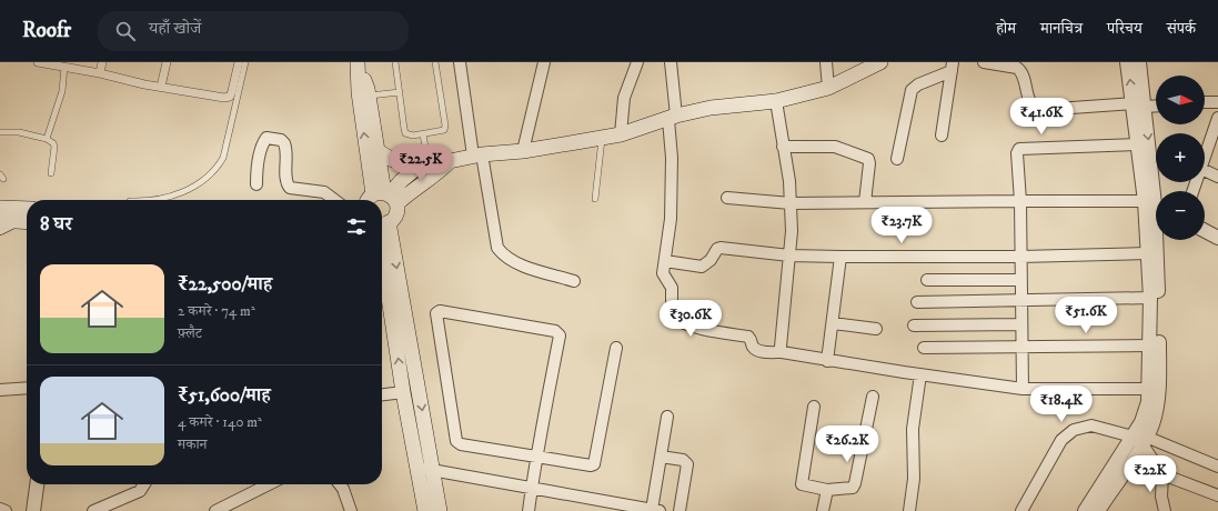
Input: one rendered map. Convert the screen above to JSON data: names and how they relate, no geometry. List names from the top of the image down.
{
  "north": "right",
  "page": {
    "header": "Roofr",
    "search": "यहाँ खोजें",
    "nav": [
      "होम",
      "मानचित्र",
      "परिचय",
      "संपर्क"
    ],
    "map_buttons": ["+", "−"],
    "price": [
      "₹41.6K",
      "₹22.5K",
      "₹23.7K",
      "₹51.6K",
      "₹30.6K",
      "₹18.4K",
      "₹26.2K",
      "₹22K"
    ],
    "heading": "8 घर",
    "list": [
      {
        "name": "₹22,500/माह",
        "note": "2 कमरे · 74 m² · फ़्लैट"
      },
      {
        "name": "₹51,600/माह",
        "note": "4 कमरे · 140 m² · मकान"
      }
    ]
  }
}
